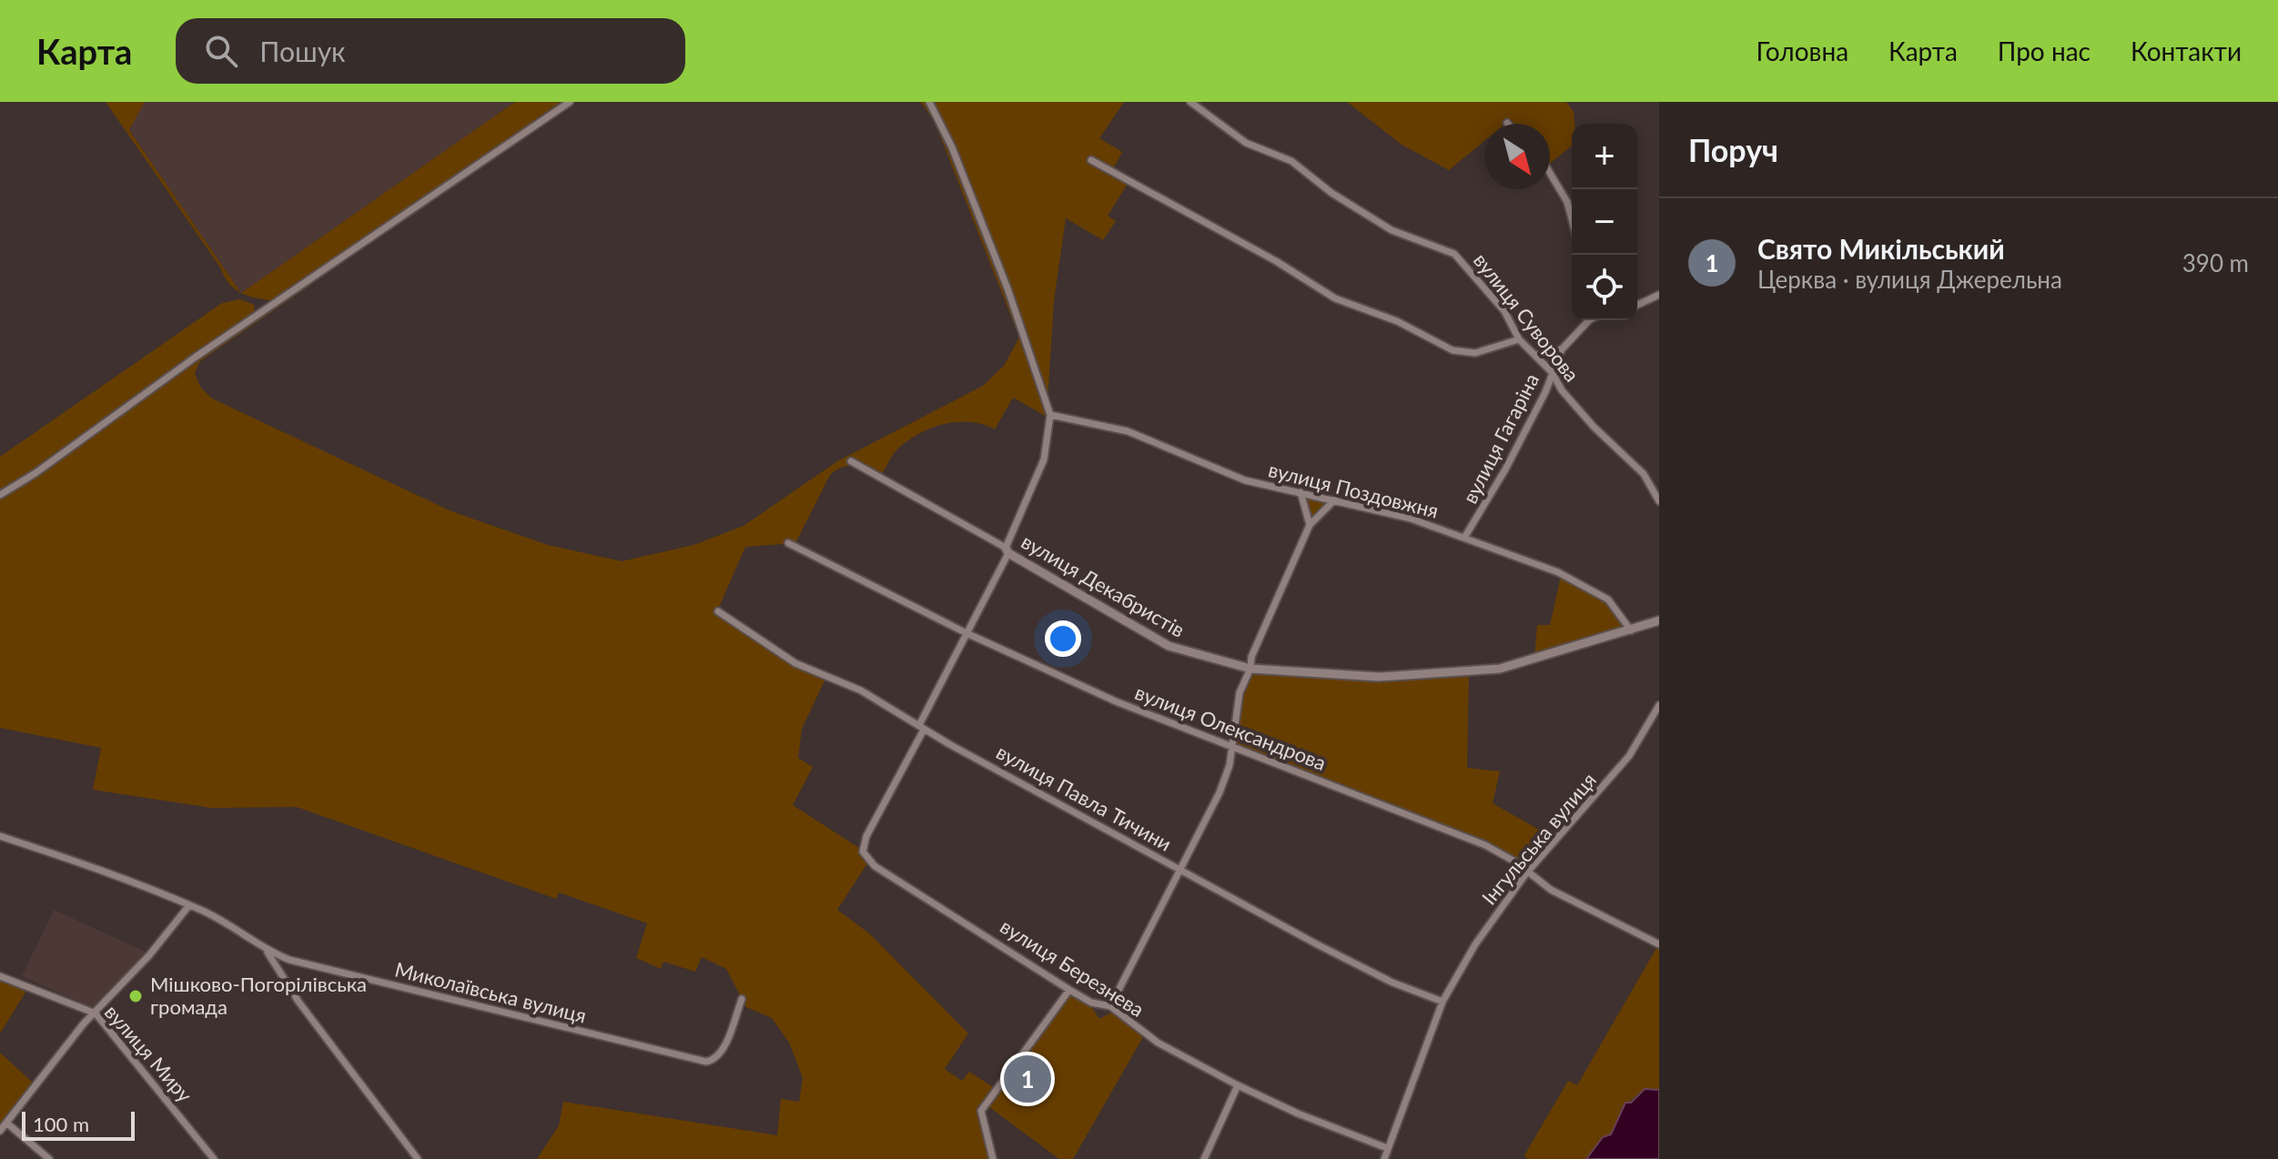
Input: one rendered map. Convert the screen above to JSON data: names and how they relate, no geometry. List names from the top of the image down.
{
  "streets": {
    "street": [
      "вулиця Суворова",
      "вулиця Гагаріна",
      "вулиця Поздовжня",
      "вулиця Декабристів",
      "вулиця Олександрова",
      "вулиця Павла Тичини",
      "Інгульська вулиця",
      "вулиця Березнева",
      "Миколаївська вулиця",
      "вулиця Миру"
    ]
  },
  "crossings": [
    ["вулиця Суворова", "вулиця Гагаріна"],
    ["вулиця Гагаріна", "вулиця Поздовжня"],
    ["вулиця Поздовжня", "вулиця Декабристів"],
    ["вулиця Олександрова", "Інгульська вулиця"],
    ["вулиця Павла Тичини", "Інгульська вулиця"],
    ["вулиця Павла Тичини", "вулиця Березнева"],
    ["Інгульська вулиця", "вулиця Березнева"]
  ],
  "places": ["Мішково-Погорілівська громада"],
  "scale_bar": "100 m",
  "north": "bottom right",
  "page": {
    "header": "Карта",
    "search": "Пошук",
    "nav": [
      "Головна",
      "Карта",
      "Про нас",
      "Контакти"
    ],
    "heading": "Поруч",
    "map_buttons": ["+", "−"],
    "list": [
      {
        "mark": "1",
        "name": "Свято Микільський",
        "note": "Церква · вулиця Джерельна",
        "value": "390 m"
      }
    ],
    "pins": "1",
    "scale": "100 m"
  }
}
